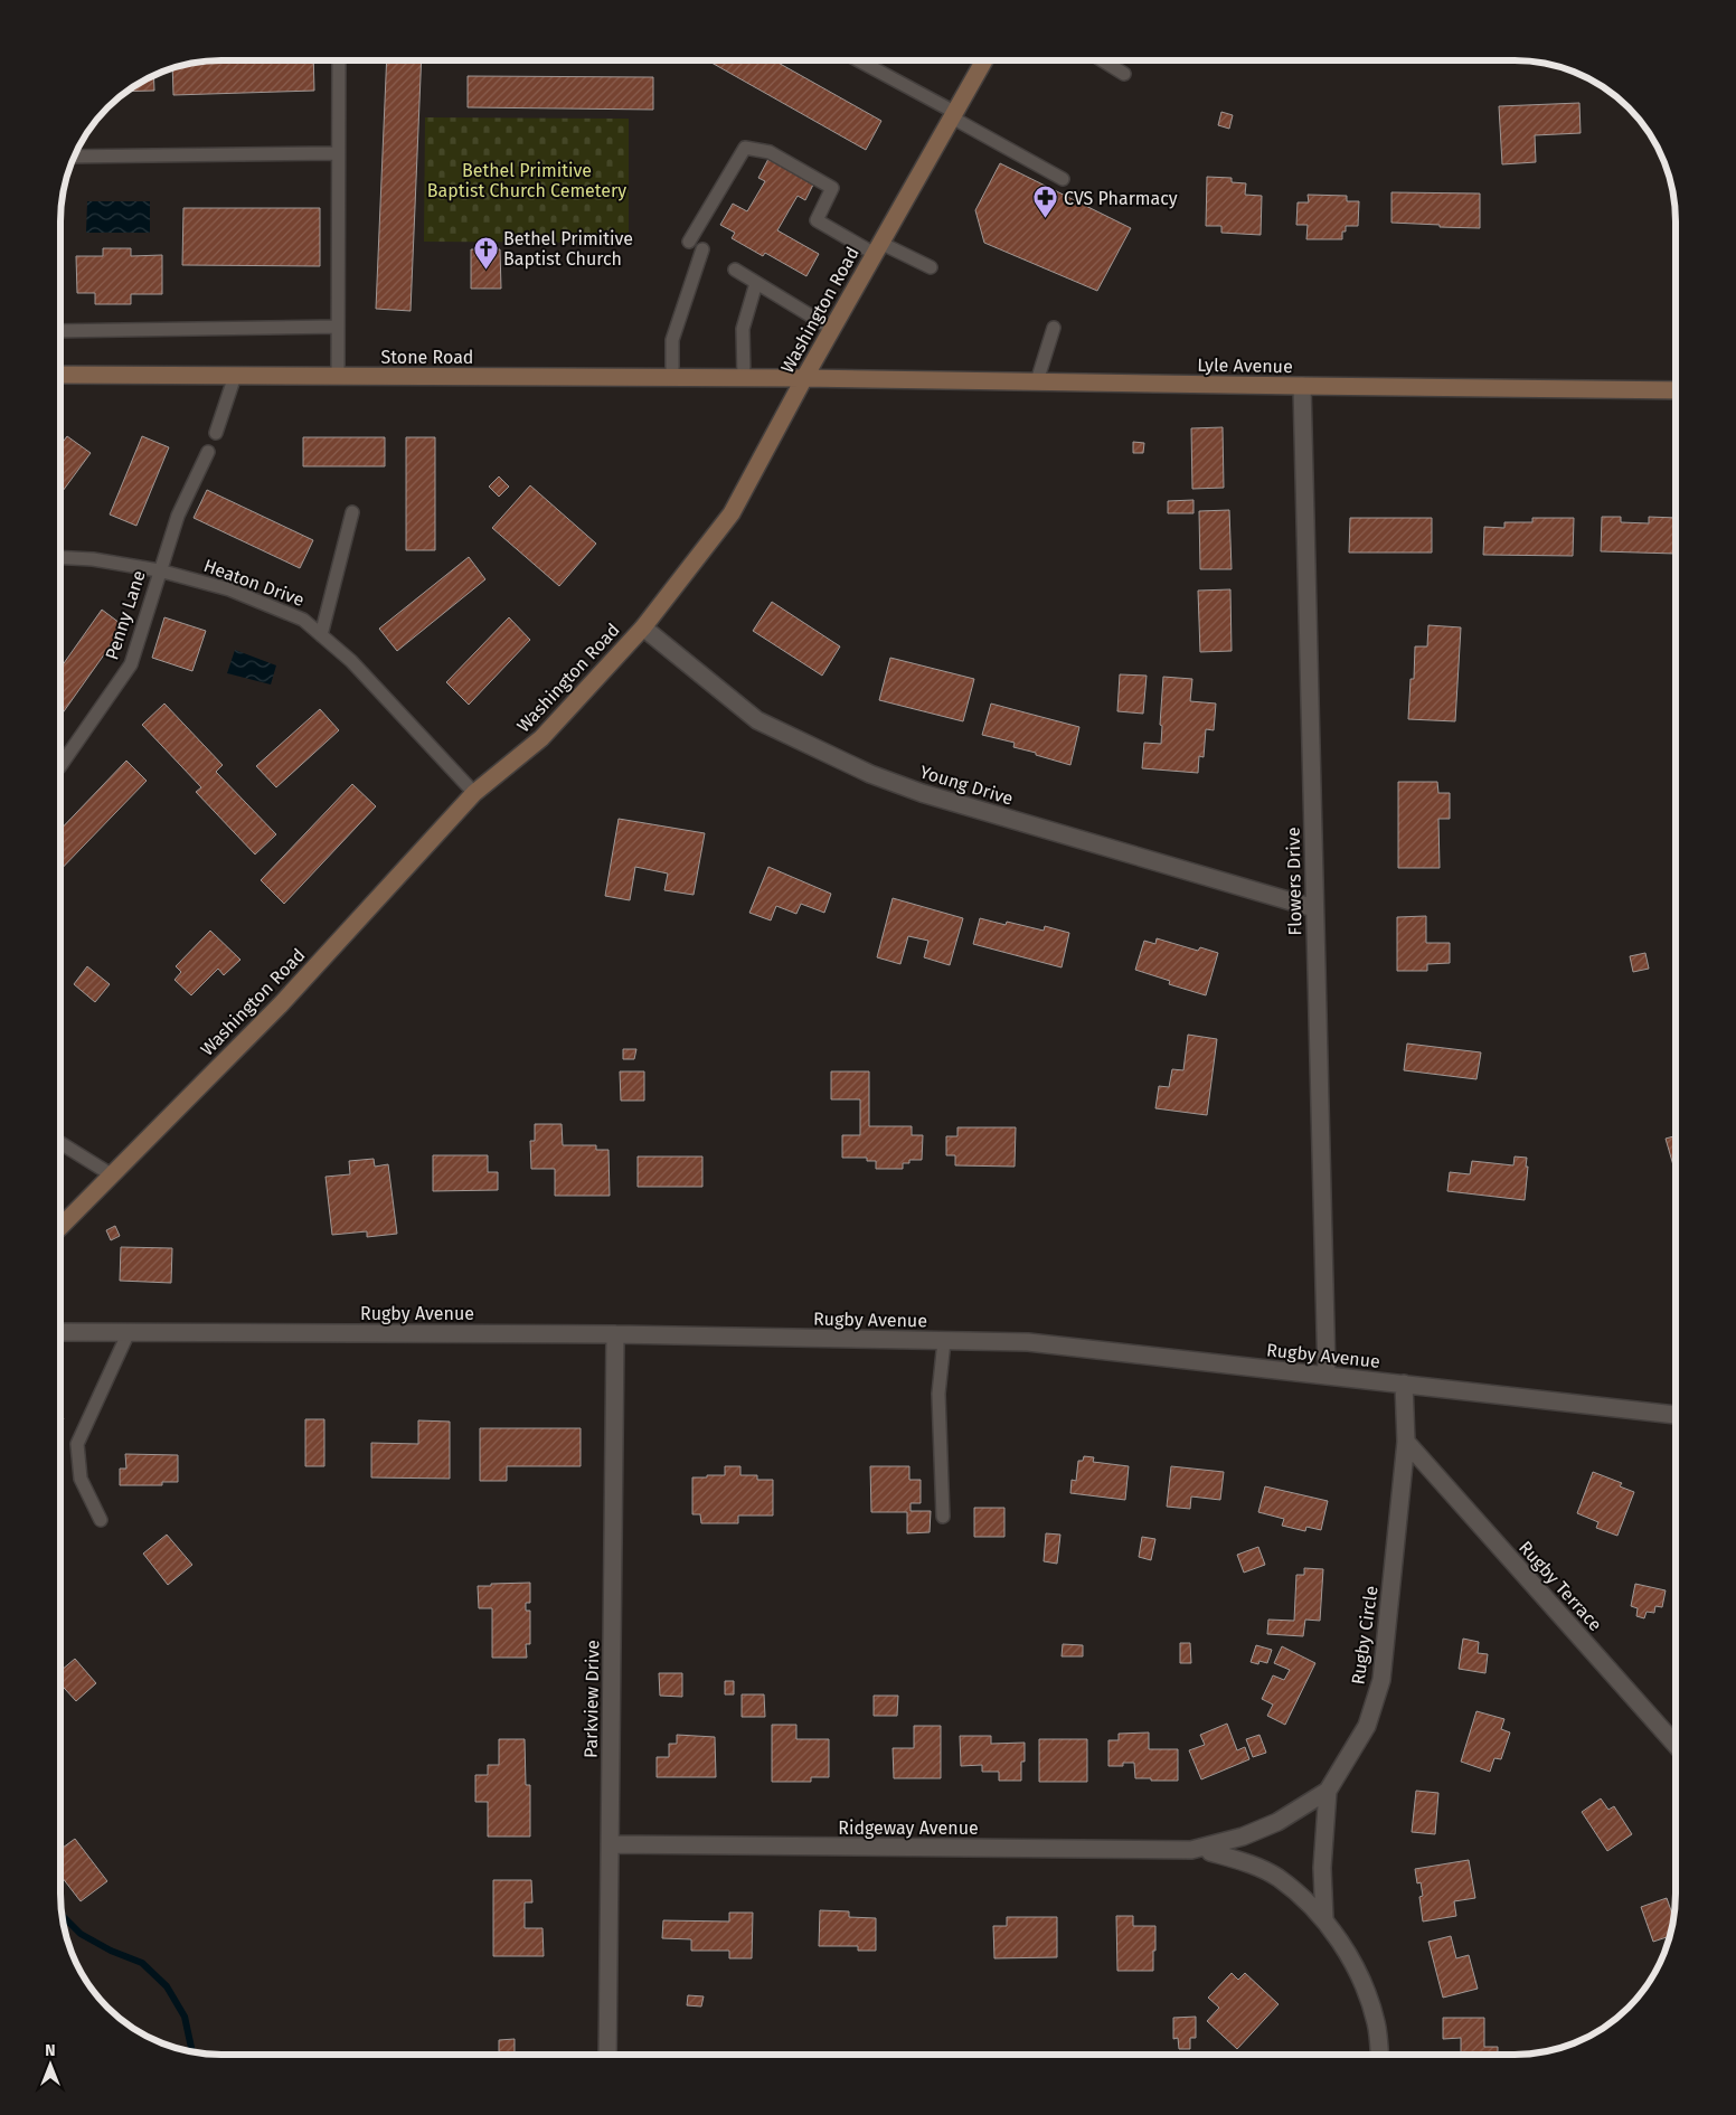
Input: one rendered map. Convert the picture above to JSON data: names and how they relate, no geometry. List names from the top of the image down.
{
  "streets": {
    "street": [
      "Washington Road",
      "Stone Road",
      "Lyle Avenue",
      "Young Drive",
      "Flowers Drive",
      "Rugby Avenue",
      "Rugby Terrace",
      "Rugby Circle",
      "Parkview Drive",
      "Ridgeway Avenue"
    ],
    "lane": ["Heaton Drive", "Penny Lane"]
  },
  "crossings": [
    ["Washington Road", "Stone Road"],
    ["Washington Road", "Lyle Avenue"],
    ["Washington Road", "Heaton Drive"],
    ["Washington Road", "Young Drive"],
    ["Stone Road", "Lyle Avenue"],
    ["Lyle Avenue", "Flowers Drive"],
    ["Heaton Drive", "Penny Lane"],
    ["Young Drive", "Flowers Drive"],
    ["Flowers Drive", "Rugby Avenue"],
    ["Rugby Avenue", "Rugby Circle"],
    ["Rugby Avenue", "Parkview Drive"],
    ["Rugby Terrace", "Rugby Circle"],
    ["Rugby Circle", "Ridgeway Avenue"],
    ["Parkview Drive", "Ridgeway Avenue"]
  ],
  "parks": ["Bethel Primitive Baptist Church Cemetery"],
  "places": {
    "pharmacy": ["CVS Pharmacy"],
    "church": ["Bethel Primitive Baptist Church"]
  },
  "north": "top"
}
